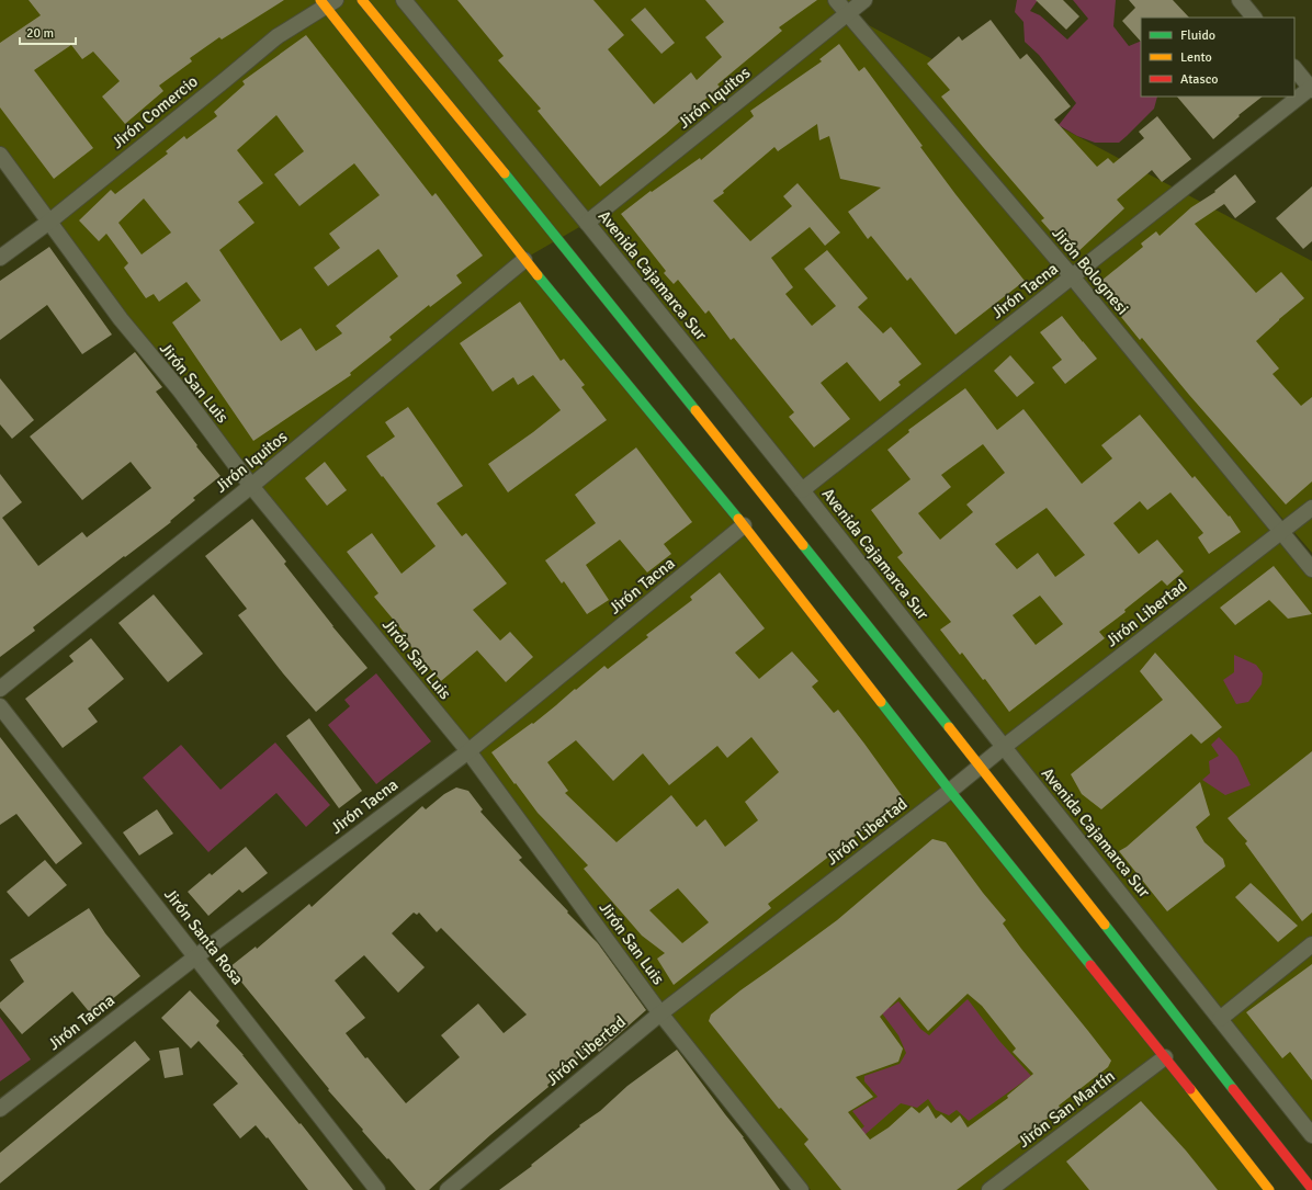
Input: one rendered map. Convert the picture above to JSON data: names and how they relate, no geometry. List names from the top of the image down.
{
  "streets": {
    "street": [
      "Jirón Iquitos",
      "Jirón Comercio",
      "Jirón Bolognesi",
      "Avenida Cajamarca Sur",
      "Jirón Tacna",
      "Jirón San Luis",
      "Jirón Libertad",
      "Jirón Santa Rosa",
      "Jirón San Martín"
    ]
  },
  "crossings": [
    ["Jirón Iquitos", "Jirón Bolognesi"],
    ["Jirón Iquitos", "Avenida Cajamarca Sur"],
    ["Jirón Iquitos", "Jirón San Luis"],
    ["Jirón Comercio", "Jirón San Luis"],
    ["Jirón Bolognesi", "Jirón Tacna"],
    ["Jirón Bolognesi", "Jirón Libertad"],
    ["Avenida Cajamarca Sur", "Jirón Tacna"],
    ["Avenida Cajamarca Sur", "Jirón Libertad"],
    ["Jirón Tacna", "Jirón San Luis"],
    ["Jirón Tacna", "Jirón Santa Rosa"],
    ["Jirón San Luis", "Jirón Libertad"]
  ],
  "legend": ["Fluido", "Lento", "Atasco"],
  "scale_bar": "20 m"
}
